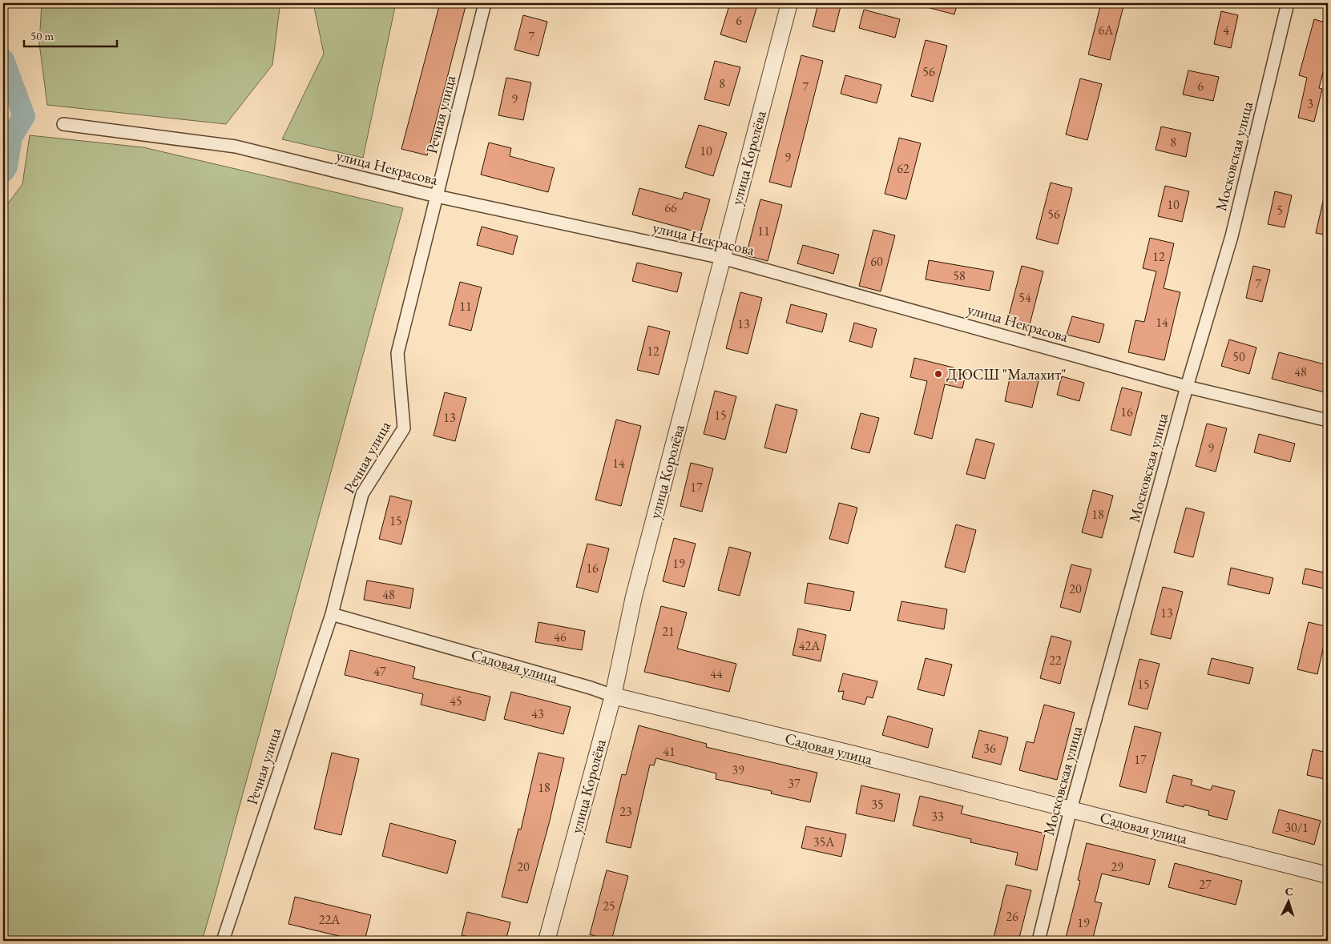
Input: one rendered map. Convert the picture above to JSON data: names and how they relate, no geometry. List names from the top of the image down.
{
  "streets": {
    "street": [
      "Речная улица",
      "Московская улица",
      "улица Королёва",
      "улица Некрасова",
      "Садовая улица"
    ]
  },
  "crossings": [
    ["Речная улица", "улица Некрасова"],
    ["Речная улица", "Садовая улица"],
    ["Московская улица", "улица Некрасова"],
    ["Московская улица", "Садовая улица"],
    ["улица Королёва", "улица Некрасова"],
    ["улица Королёва", "Садовая улица"]
  ],
  "places": ["ДЮСШ \"Малахит\""],
  "house_numbers": [
    "6",
    "6А",
    "4",
    "7",
    "56",
    "8",
    "6",
    "7",
    "9",
    "3",
    "8",
    "10",
    "9",
    "62",
    "10",
    "66",
    "5",
    "56",
    "11",
    "12",
    "60",
    "58",
    "7",
    "54",
    "11",
    "14",
    "13",
    "12",
    "50",
    "48",
    "16",
    "15",
    "13",
    "9",
    "14",
    "17",
    "18",
    "15",
    "19",
    "16",
    "20",
    "48",
    "13",
    "21",
    "46",
    "42А",
    "22",
    "47",
    "44",
    "15",
    "45",
    "43",
    "36",
    "41",
    "17",
    "39",
    "37",
    "18",
    "35",
    "23",
    "33",
    "30/1",
    "35А",
    "20",
    "29",
    "27",
    "25",
    "26",
    "22А",
    "19"
  ],
  "scale_bar": "50 m",
  "north": "top"
}
